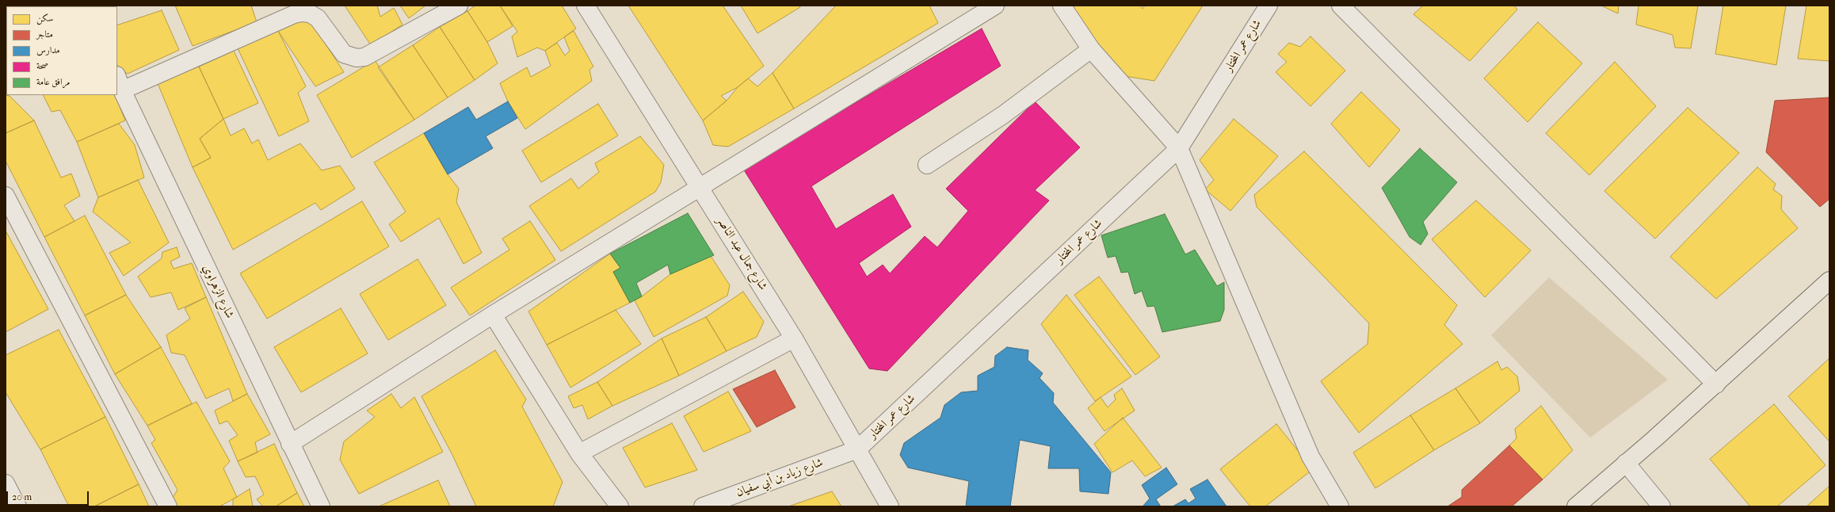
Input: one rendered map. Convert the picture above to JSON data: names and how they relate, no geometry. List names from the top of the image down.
{
  "streets": {
    "street": [
      "شارع عمر المختار",
      "شارع جمال عبد الناصر",
      "شارع الزهراوي",
      "شارع زياد بن أبي سفيان"
    ]
  },
  "crossings": [
    ["شارع عمر المختار", "شارع جمال عبد الناصر"],
    ["شارع عمر المختار", "شارع زياد بن أبي سفيان"],
    ["شارع جمال عبد الناصر", "شارع زياد بن أبي سفيان"]
  ],
  "legend": [
    "سكن",
    "متاجر",
    "مدارس",
    "صحة",
    "مرافق عامة"
  ],
  "scale_bar": "20 m"
}
